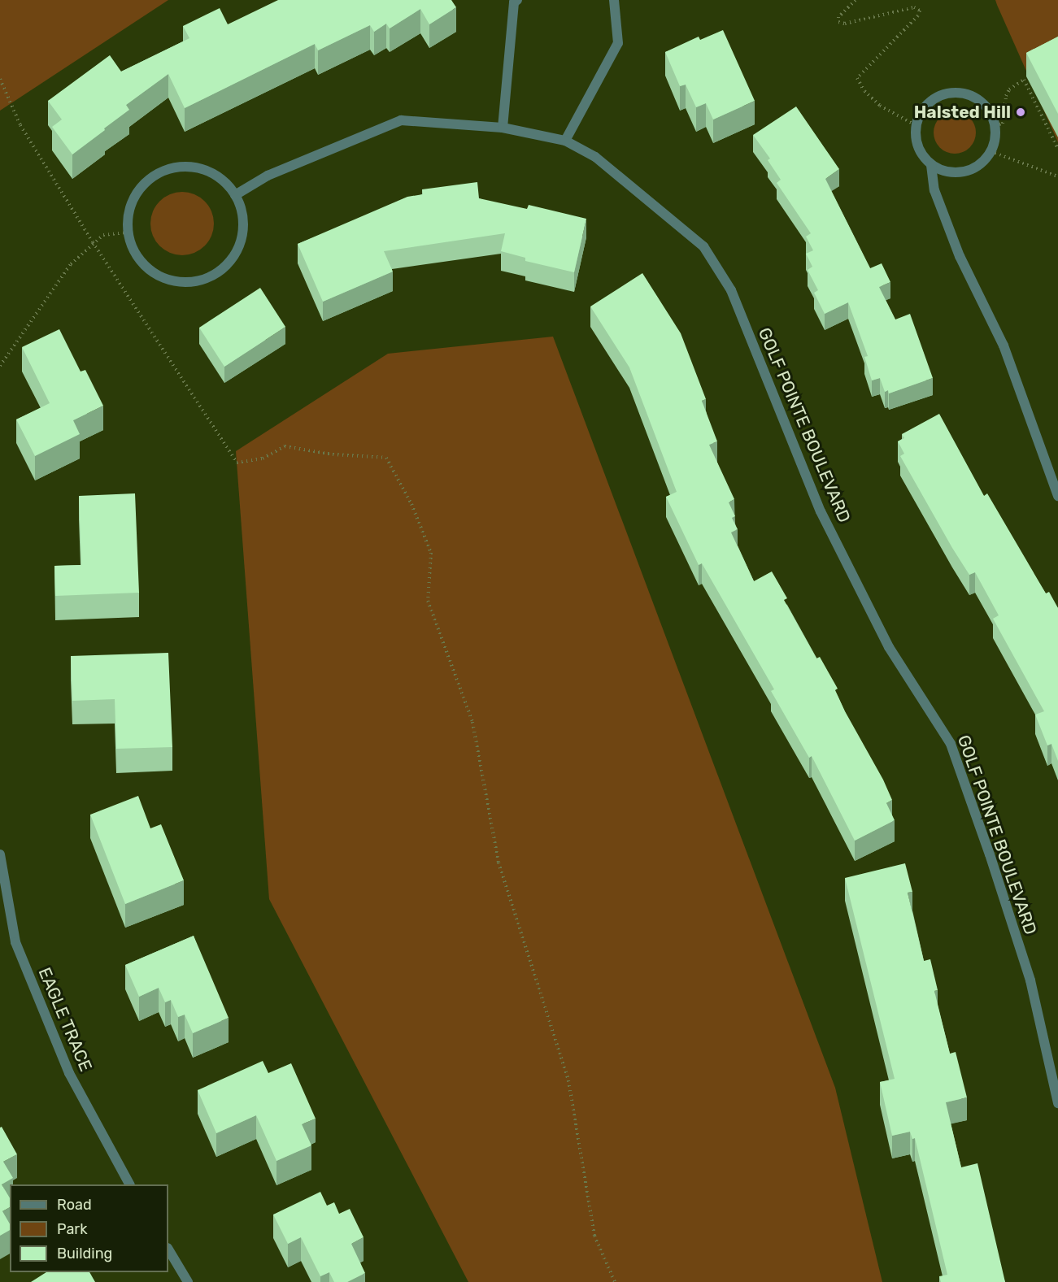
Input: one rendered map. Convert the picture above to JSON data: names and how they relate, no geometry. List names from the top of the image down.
{
  "streets": {
    "street": ["GOLF POINTE BOULEVARD", "EAGLE TRACE"]
  },
  "places": ["Halsted Hill"],
  "legend": ["Road", "Park", "Building"]
}
